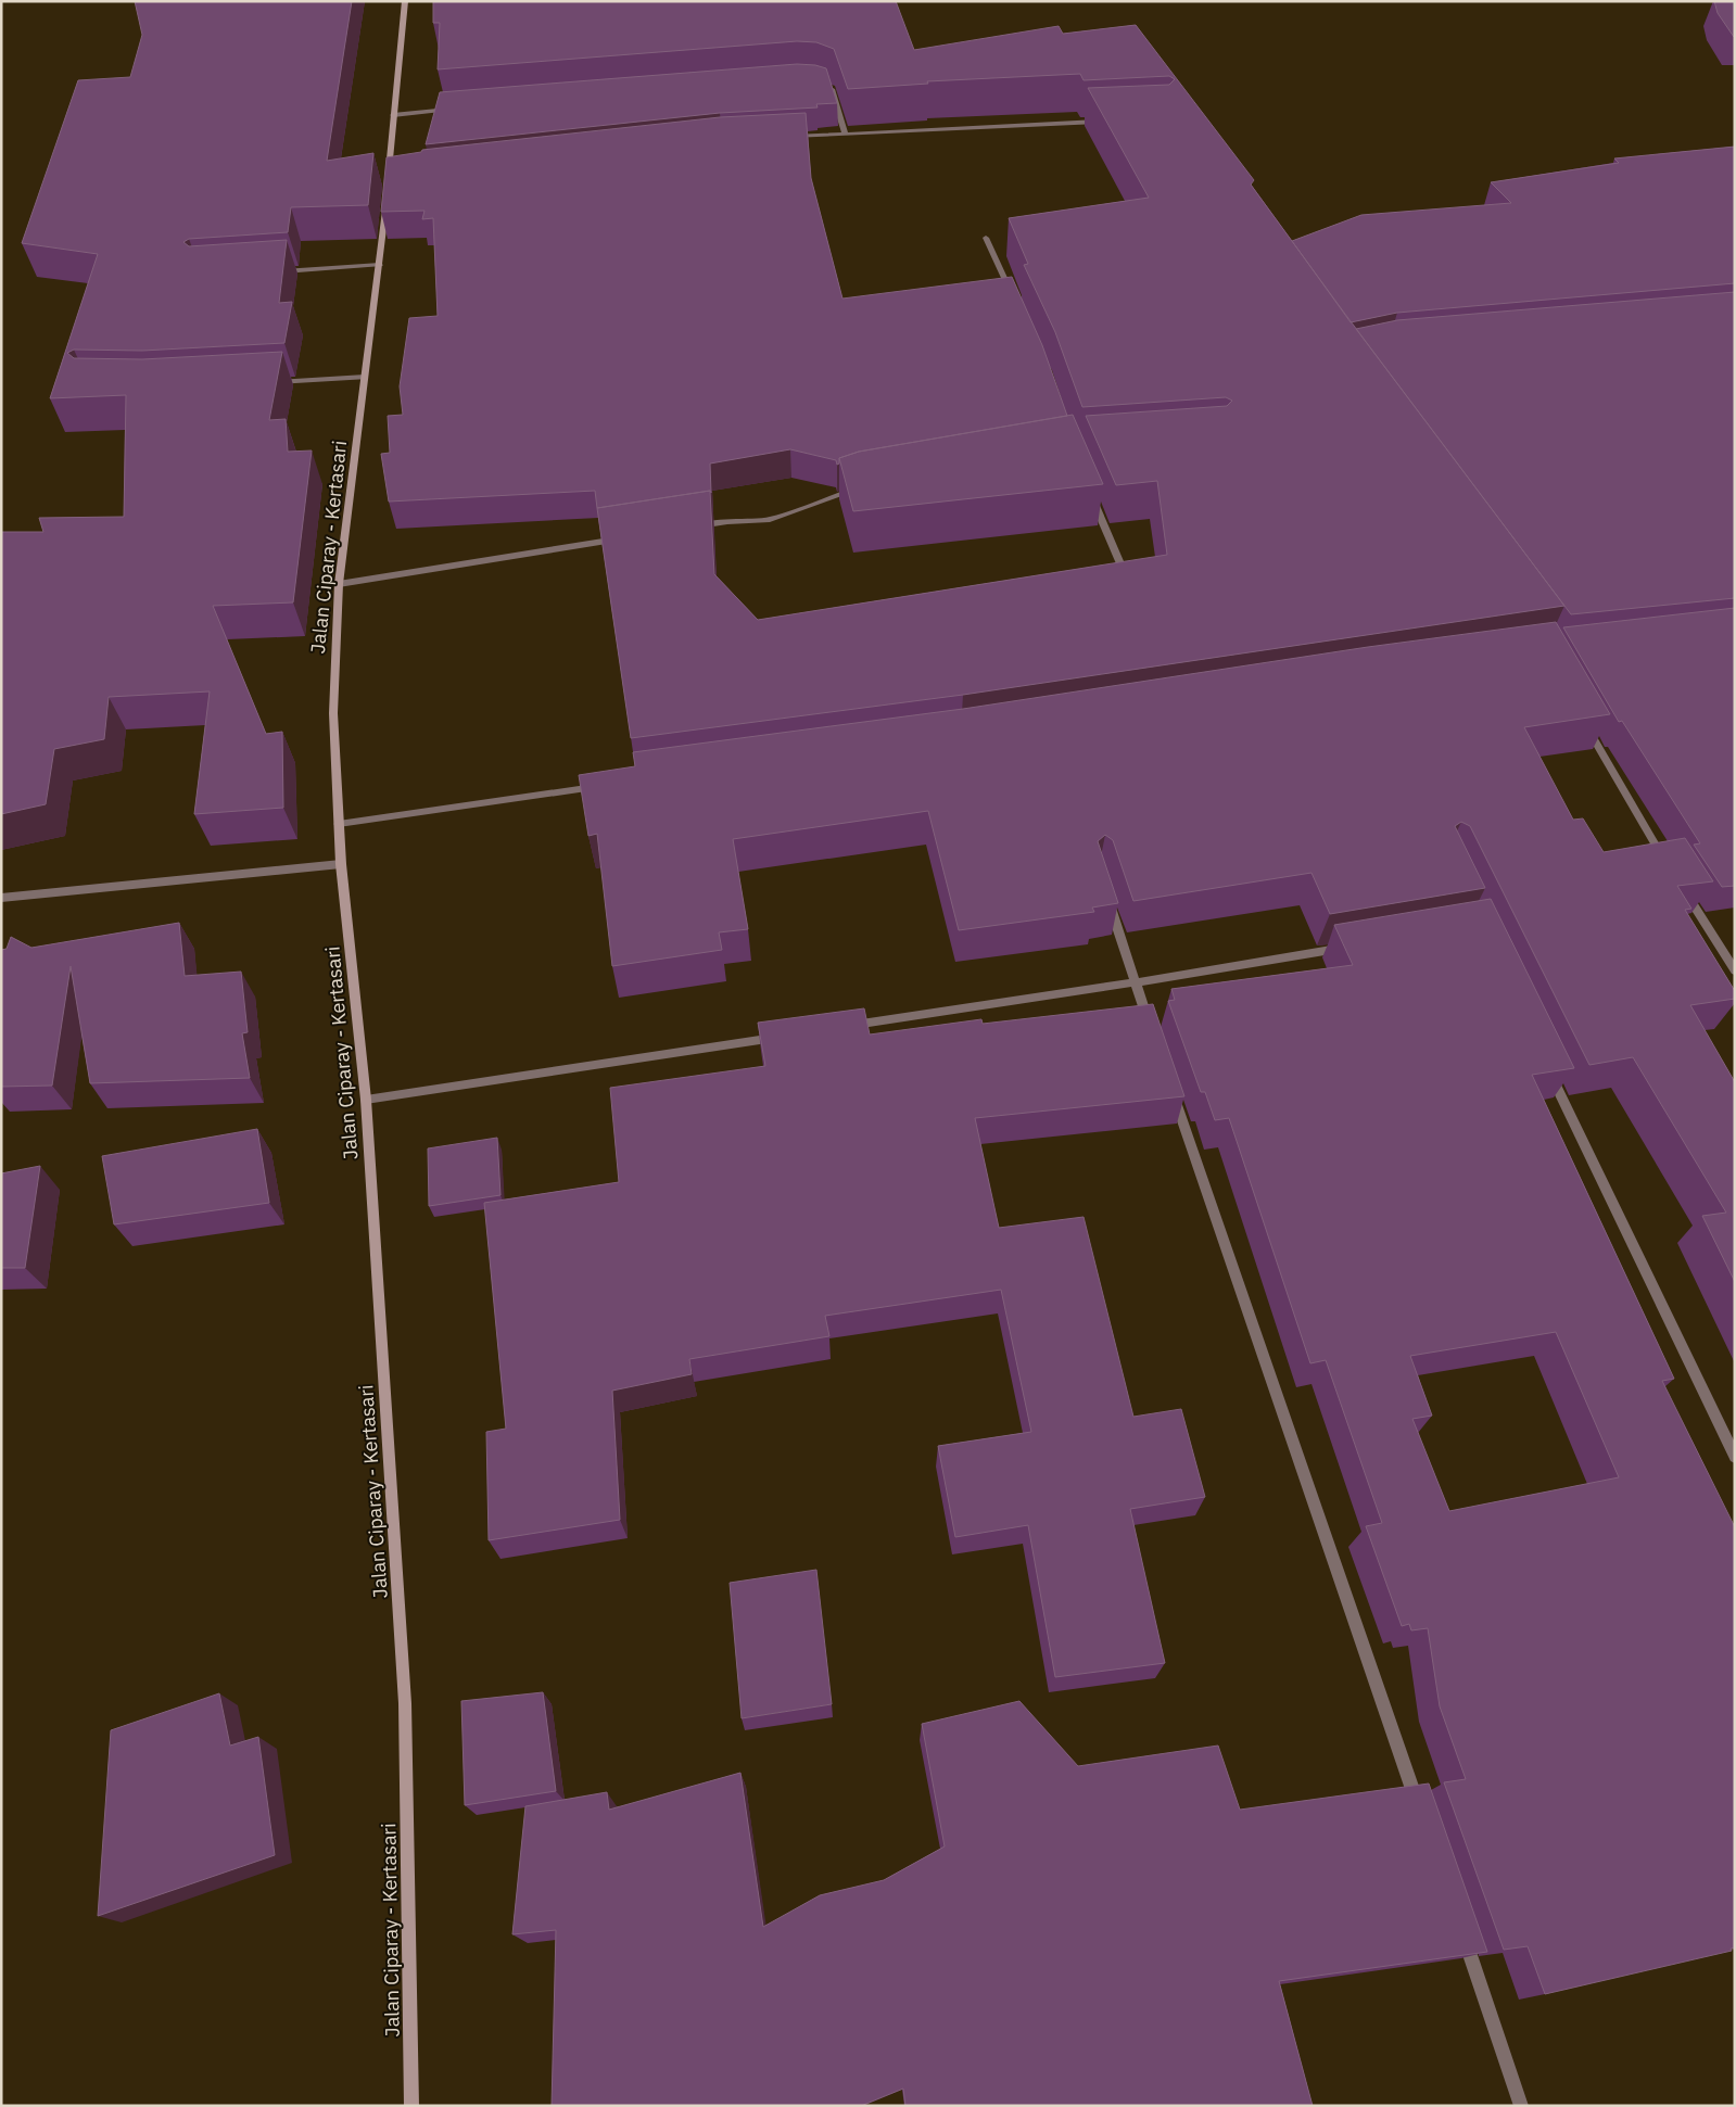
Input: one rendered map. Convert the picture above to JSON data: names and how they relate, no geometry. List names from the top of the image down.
{
  "streets": {
    "main road": ["Jalan Ciparay - Kertasari"]
  }
}
